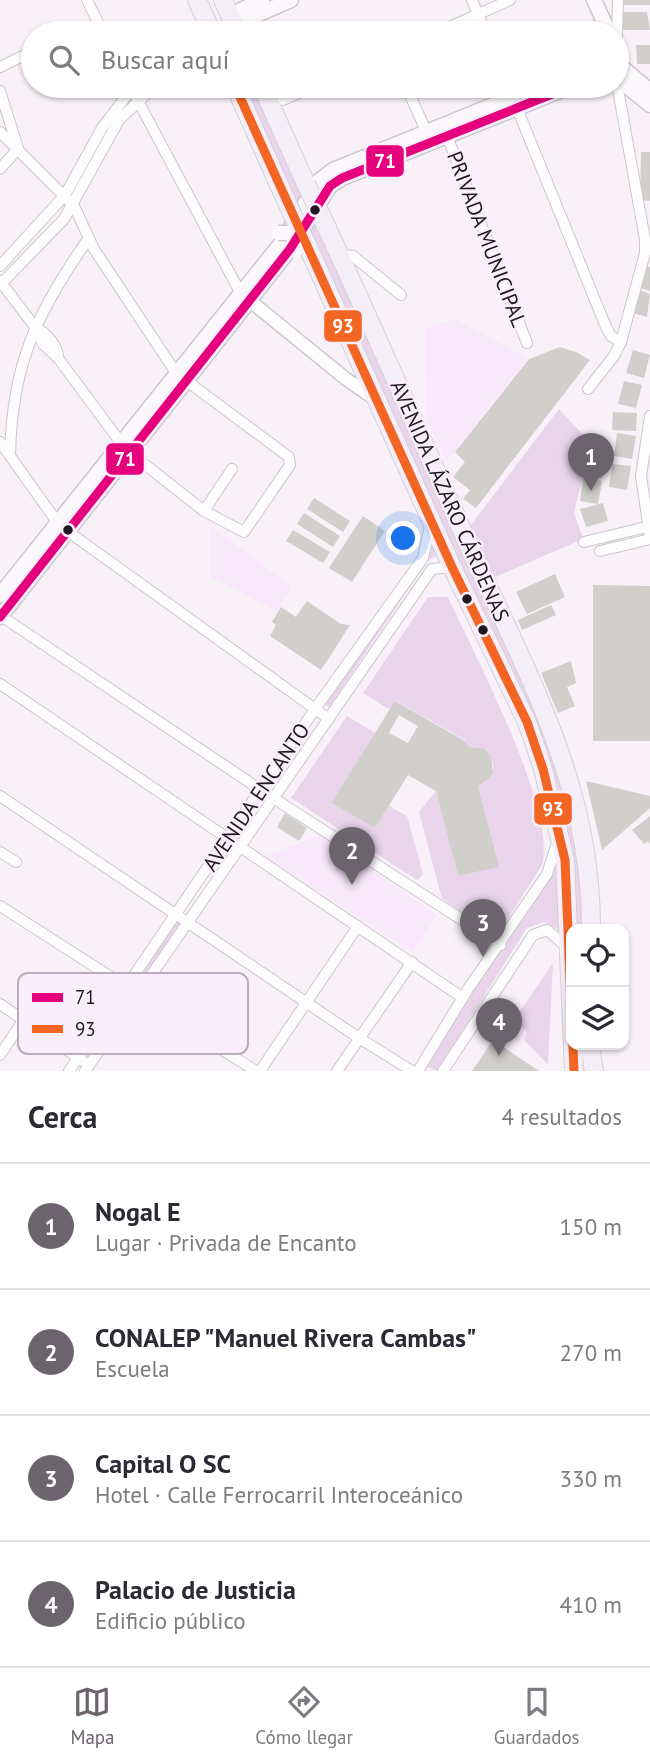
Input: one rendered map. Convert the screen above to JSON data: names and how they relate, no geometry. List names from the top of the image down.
{
  "streets": {
    "highway": ["AVENIDA LÁZARO CÁRDENAS"],
    "street": ["PRIVADA MUNICIPAL", "AVENIDA ENCANTO"]
  },
  "crossings": [
    ["AVENIDA LÁZARO CÁRDENAS", "AVENIDA ENCANTO"]
  ],
  "lines": ["transit line 71", "transit line 93"],
  "legend": ["71", "93"],
  "page": {
    "search": "Buscar aquí",
    "pins": [
      "1",
      "2",
      "3",
      "4"
    ],
    "heading": ["Cerca", "4 resultados"],
    "list": [
      {
        "mark": "1",
        "name": "Nogal E",
        "note": "Lugar · Privada de Encanto",
        "value": "150 m"
      },
      {
        "mark": "2",
        "name": "CONALEP \"Manuel Rivera Cambas\"",
        "note": "Escuela",
        "value": "270 m"
      },
      {
        "mark": "3",
        "name": "Capital O SC",
        "note": "Hotel · Calle Ferrocarril Interoceánico",
        "value": "330 m"
      },
      {
        "mark": "4",
        "name": "Palacio de Justicia",
        "note": "Edificio público",
        "value": "410 m"
      }
    ],
    "nav": ["Mapa", "Cómo llegar", "Guardados"]
  }
}
